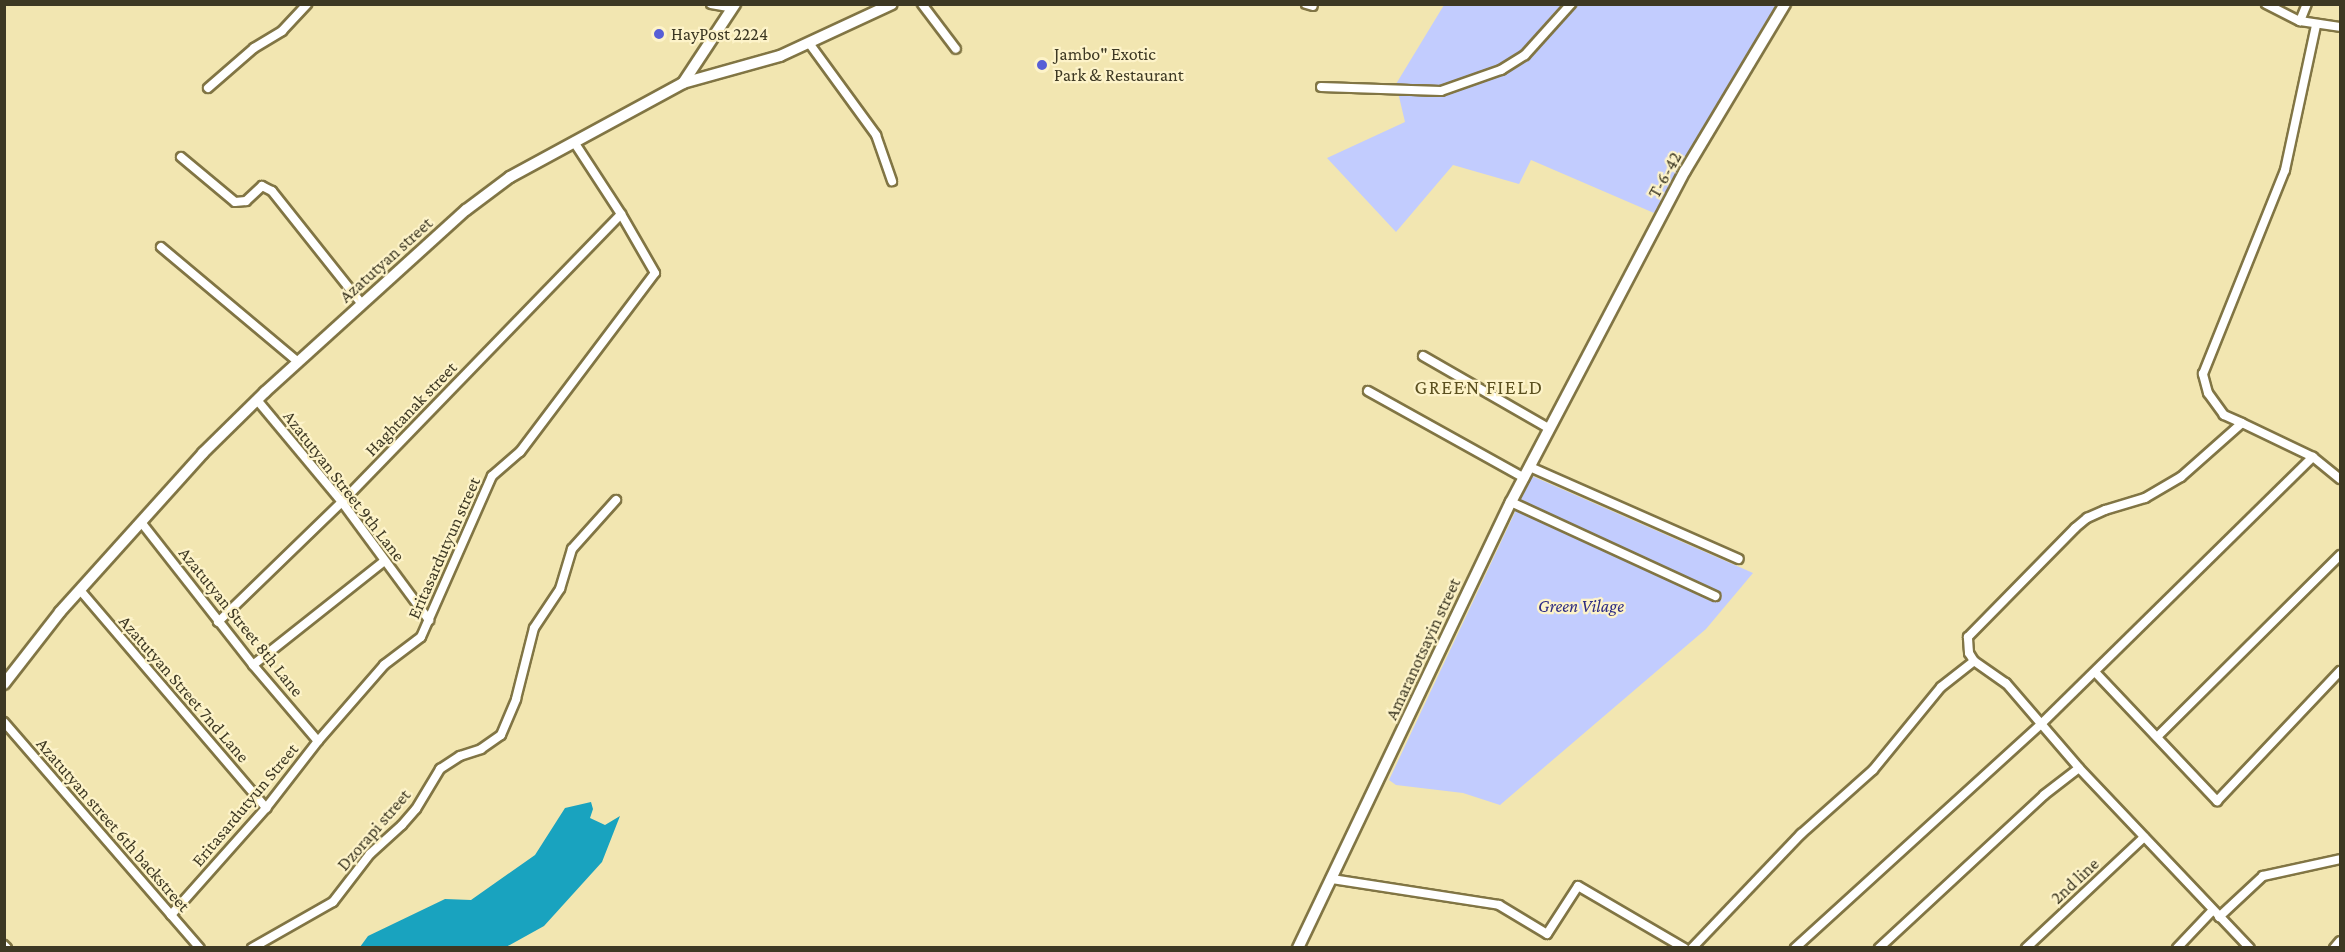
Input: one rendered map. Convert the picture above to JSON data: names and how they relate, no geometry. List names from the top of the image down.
{
  "streets": {
    "street": [
      "T-6-42",
      "Azatutyan street",
      "Haghtanak street",
      "Azatutyan Street 9th Lane",
      "Eritasardutyun street",
      "Azatutyan Street 8th Lane",
      "Amaranotsayin street",
      "Azatutyan Street 7nd Lane",
      "Eritasardutyun Street",
      "Azatutyan street 6th backstreet",
      "Dzorapi street",
      "2nd line"
    ]
  },
  "crossings": [
    ["T-6-42", "Amaranotsayin street"],
    ["Azatutyan street", "Azatutyan Street 9th Lane"],
    ["Azatutyan street", "Azatutyan Street 8th Lane"],
    ["Azatutyan street", "Azatutyan Street 7nd Lane"],
    ["Haghtanak street", "Azatutyan Street 9th Lane"],
    ["Haghtanak street", "Eritasardutyun street"],
    ["Haghtanak street", "Azatutyan Street 8th Lane"],
    ["Azatutyan Street 9th Lane", "Eritasardutyun street"],
    ["Eritasardutyun street", "Azatutyan Street 8th Lane"],
    ["Eritasardutyun street", "Eritasardutyun Street"],
    ["Azatutyan Street 8th Lane", "Eritasardutyun Street"],
    ["Azatutyan Street 7nd Lane", "Eritasardutyun Street"],
    ["Eritasardutyun Street", "Azatutyan street 6th backstreet"]
  ],
  "districts": ["GREEN FIELD"],
  "parks": ["Green Vilage"],
  "places": ["HayPost 2224", "Jambo\" Exotic Park & Restaurant"]
}
